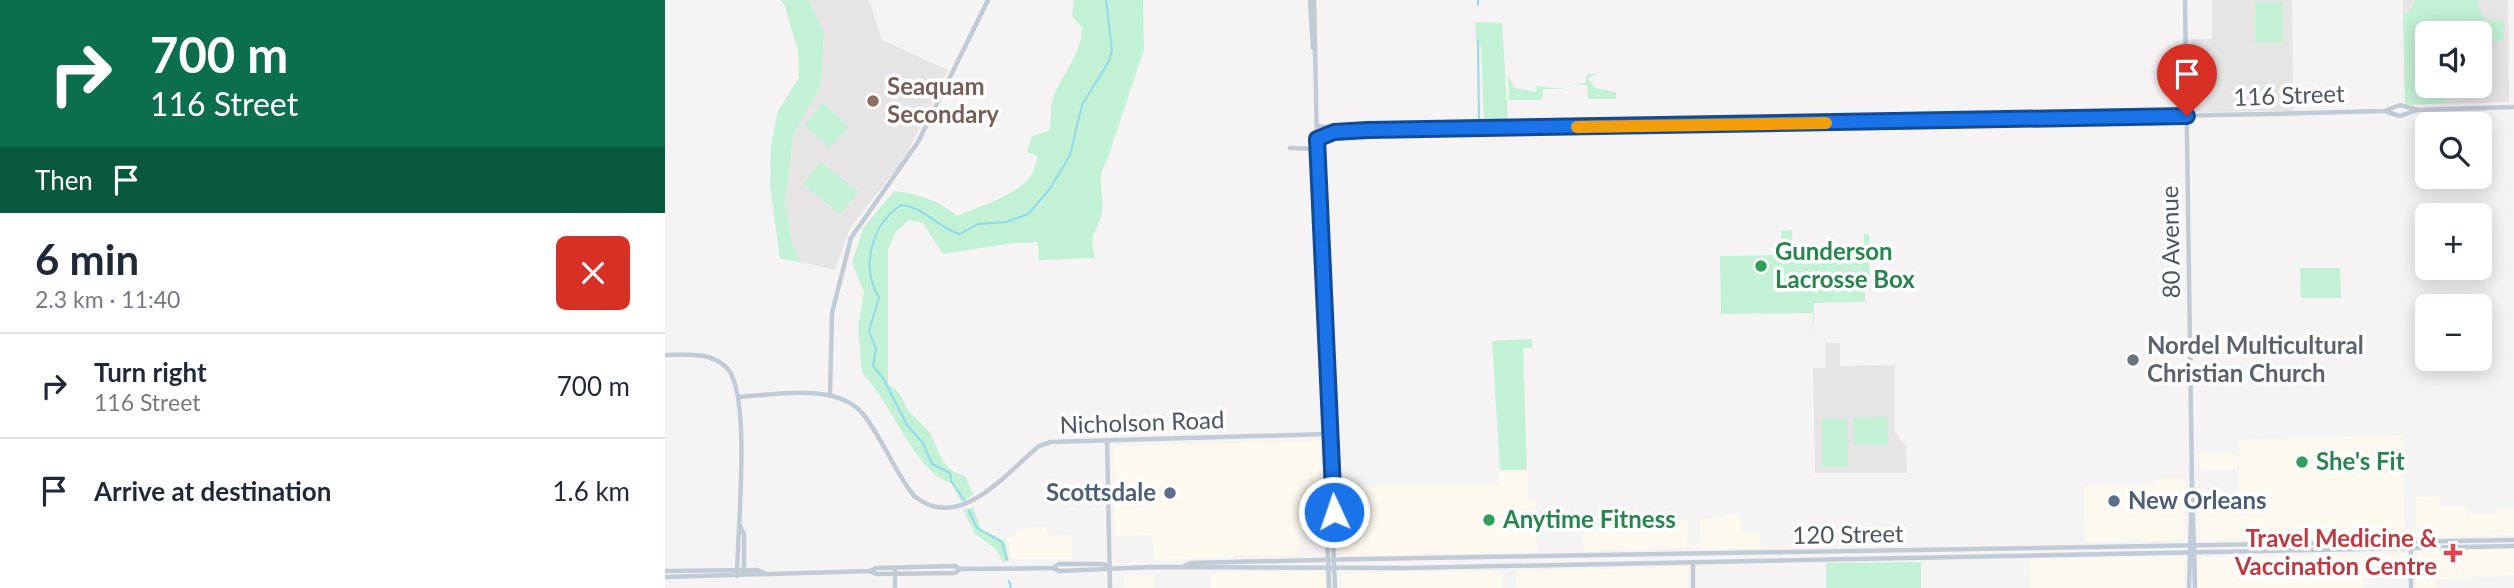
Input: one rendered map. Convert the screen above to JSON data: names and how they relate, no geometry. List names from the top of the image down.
{
  "streets": {
    "main road": [
      "116 Street",
      "80 Avenue",
      "Nicholson Road",
      "120 Street"
    ]
  },
  "crossings": [
    ["116 Street", "80 Avenue"],
    ["80 Avenue", "120 Street"]
  ],
  "places": {
    "other": [
      "Seaquam Secondary",
      "Gunderson Lacrosse Box",
      "Nordel Multicultural Christian Church",
      "She's Fit",
      "Scottsdale",
      "New Orleans",
      "Anytime Fitness"
    ],
    "health": ["Travel Medicine & Vaccination Centre"]
  },
  "page": {
    "turn": ["700 m", "116 Street"],
    "map_buttons": ["+", "−"],
    "then": "Then",
    "heading": ["6 min", "2.3 km · 11:40"],
    "list": [
      {
        "name": "Turn right",
        "note": "116 Street",
        "value": "700 m"
      },
      {
        "name": "Arrive at destination",
        "value": "1.6 km"
      }
    ]
  }
}
